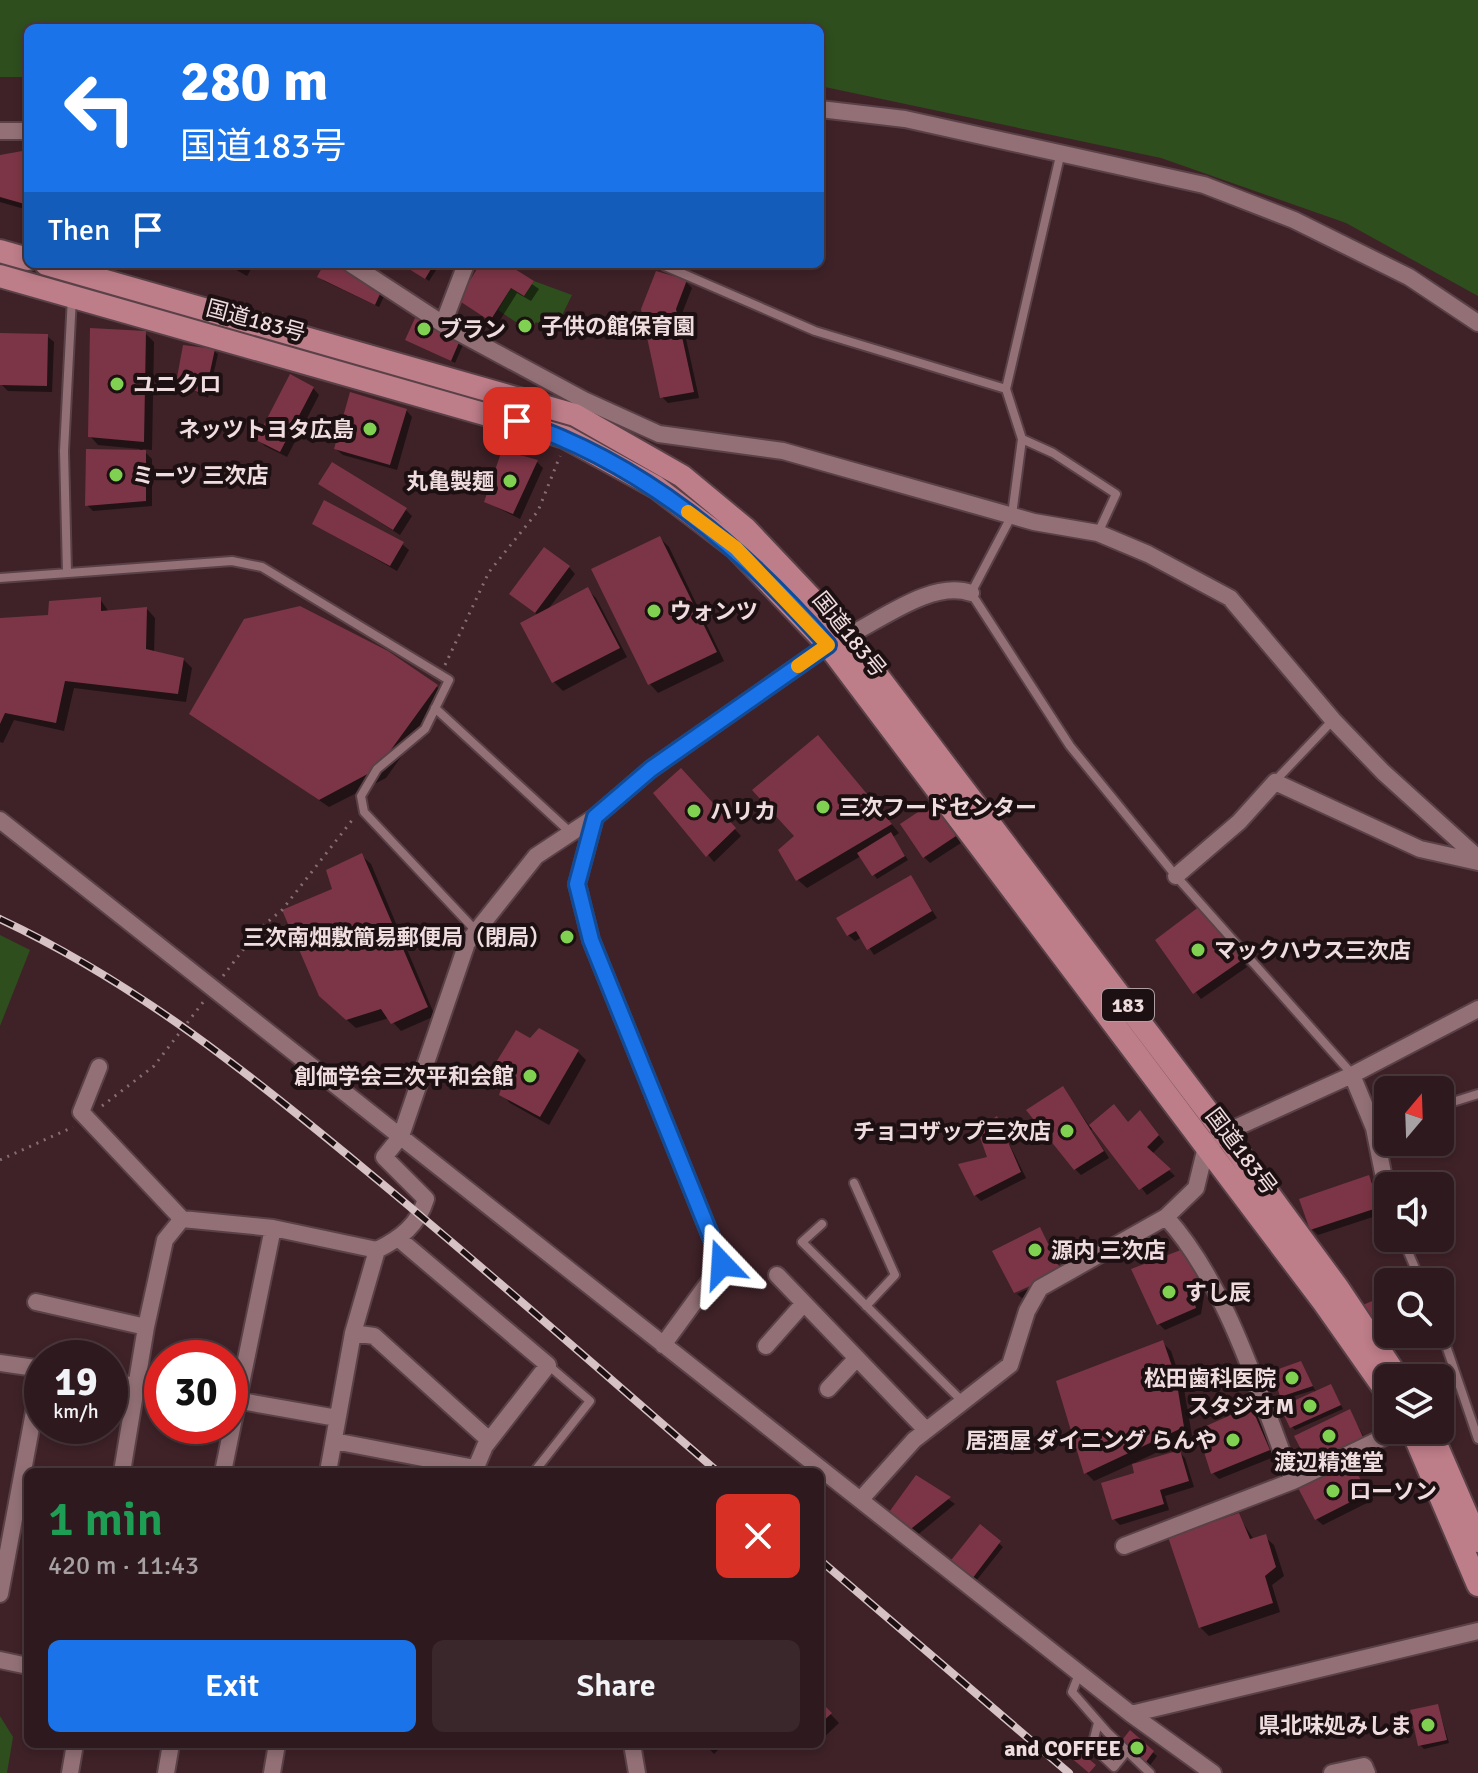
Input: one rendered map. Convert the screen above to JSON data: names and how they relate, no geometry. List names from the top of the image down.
{
  "streets": {
    "highway": ["国道183号", "183"]
  },
  "places": [
    "子供の館保育園",
    "ブラン",
    "ユニクロ",
    "ネッツトヨタ広島",
    "ミーツ 三次店",
    "丸亀製麺",
    "ウォンツ",
    "三次フードセンター",
    "ハリカ",
    "三次南畑敷簡易郵便局（閉局）",
    "マックハウス三次店",
    "創価学会三次平和会館",
    "チョコザップ三次店",
    "源内 三次店",
    "すし辰",
    "松田歯科医院",
    "スタジオM",
    "渡辺精進堂",
    "居酒屋 ダイニング らんや",
    "ローソン",
    "県北味処みしま",
    "and COFFEE"
  ],
  "north": "top",
  "page": {
    "turn": ["280 m", "国道183号"],
    "then": "Then",
    "speed": "19 km/h",
    "limit": "30",
    "heading": ["1 min", "420 m · 11:43"],
    "buttons": ["Exit", "Share"]
  }
}
